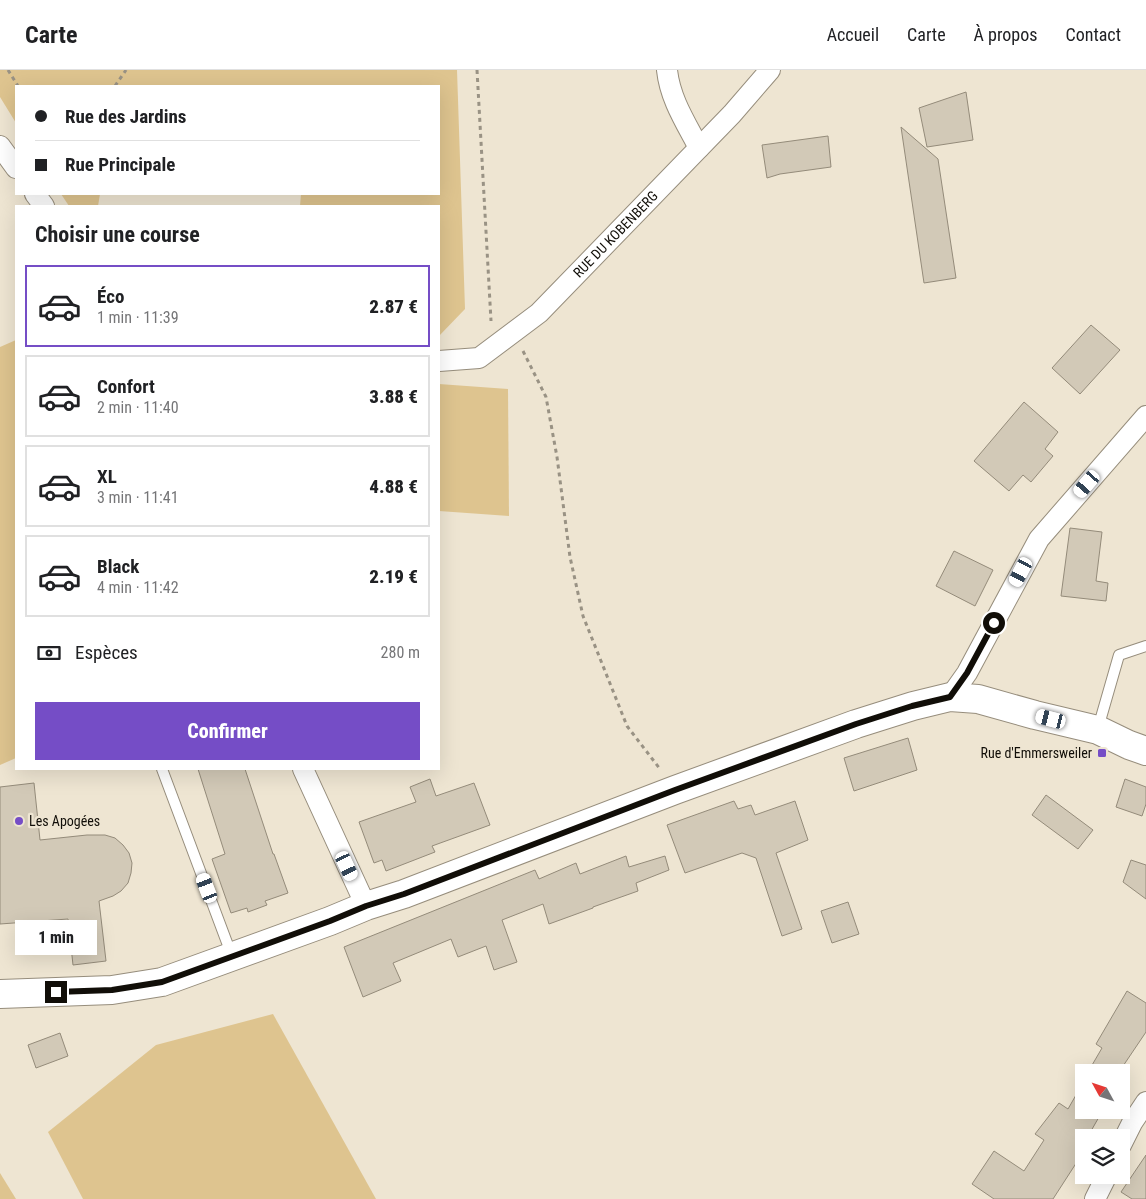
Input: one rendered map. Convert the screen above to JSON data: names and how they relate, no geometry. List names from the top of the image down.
{
  "streets": {
    "street": ["RUE DU KOBENBERG"]
  },
  "places": {
    "transit": ["Rue d'Emmersweiler"],
    "other": ["Les Apogées"]
  },
  "north": "top left",
  "page": {
    "header": "Carte",
    "nav": [
      "Accueil",
      "Carte",
      "À propos",
      "Contact"
    ],
    "banner": ["Rue des Jardins", "Rue Principale"],
    "heading": "Choisir une course",
    "list": [
      {
        "name": "Éco",
        "note": "1 min · 11:39",
        "value": "2.87 €"
      },
      {
        "name": "Confort",
        "note": "2 min · 11:40",
        "value": "3.88 €"
      },
      {
        "name": "XL",
        "note": "3 min · 11:41",
        "value": "4.88 €"
      },
      {
        "name": "Black",
        "note": "4 min · 11:42",
        "value": "2.19 €"
      }
    ],
    "pay": ["Espèces", "280 m"],
    "buttons": "Confirmer",
    "bubble": "1 min"
  }
}
